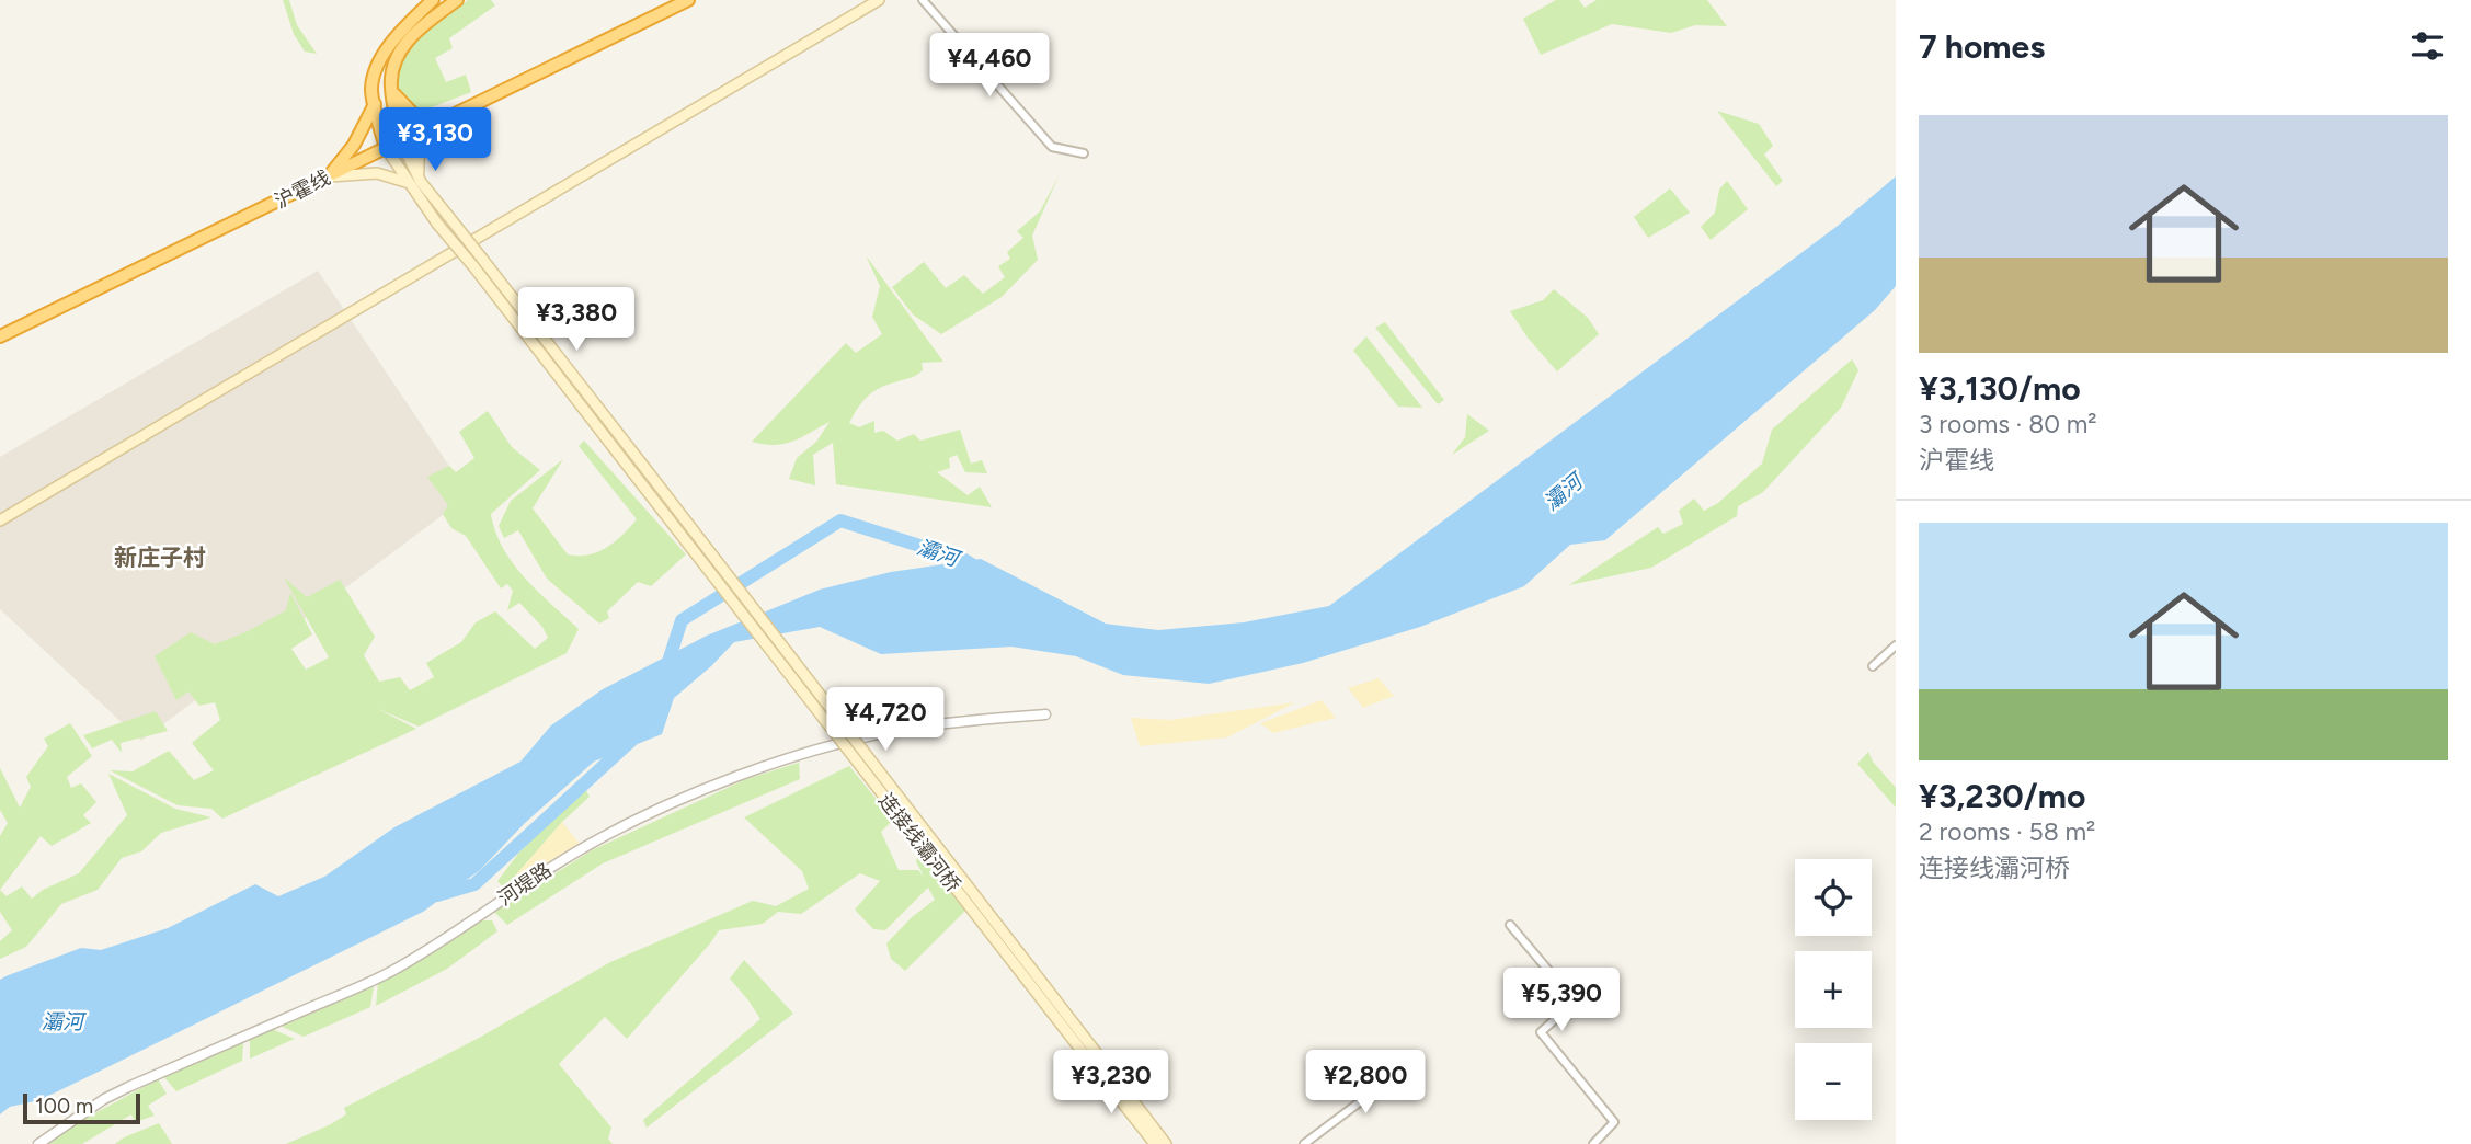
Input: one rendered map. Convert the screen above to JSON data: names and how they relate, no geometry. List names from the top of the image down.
{
  "streets": {
    "highway": ["沪霍线"],
    "main road": ["连接线灞河桥"],
    "street": ["河堤路"]
  },
  "crossings": [
    ["沪霍线", "连接线灞河桥"]
  ],
  "districts": ["新庄子村"],
  "water": ["灞河"],
  "scale_bar": "100 m",
  "page": {
    "heading": "7 homes",
    "price": [
      "¥4,460",
      "¥3,130",
      "¥3,380",
      "¥4,720",
      "¥5,390",
      "¥3,230",
      "¥2,800"
    ],
    "list": [
      {
        "name": "¥3,130/mo",
        "note": "3 rooms · 80 m² · 沪霍线"
      },
      {
        "name": "¥3,230/mo",
        "note": "2 rooms · 58 m² · 连接线灞河桥"
      }
    ],
    "map_buttons": ["+", "−"],
    "scale": "100 m"
  }
}
